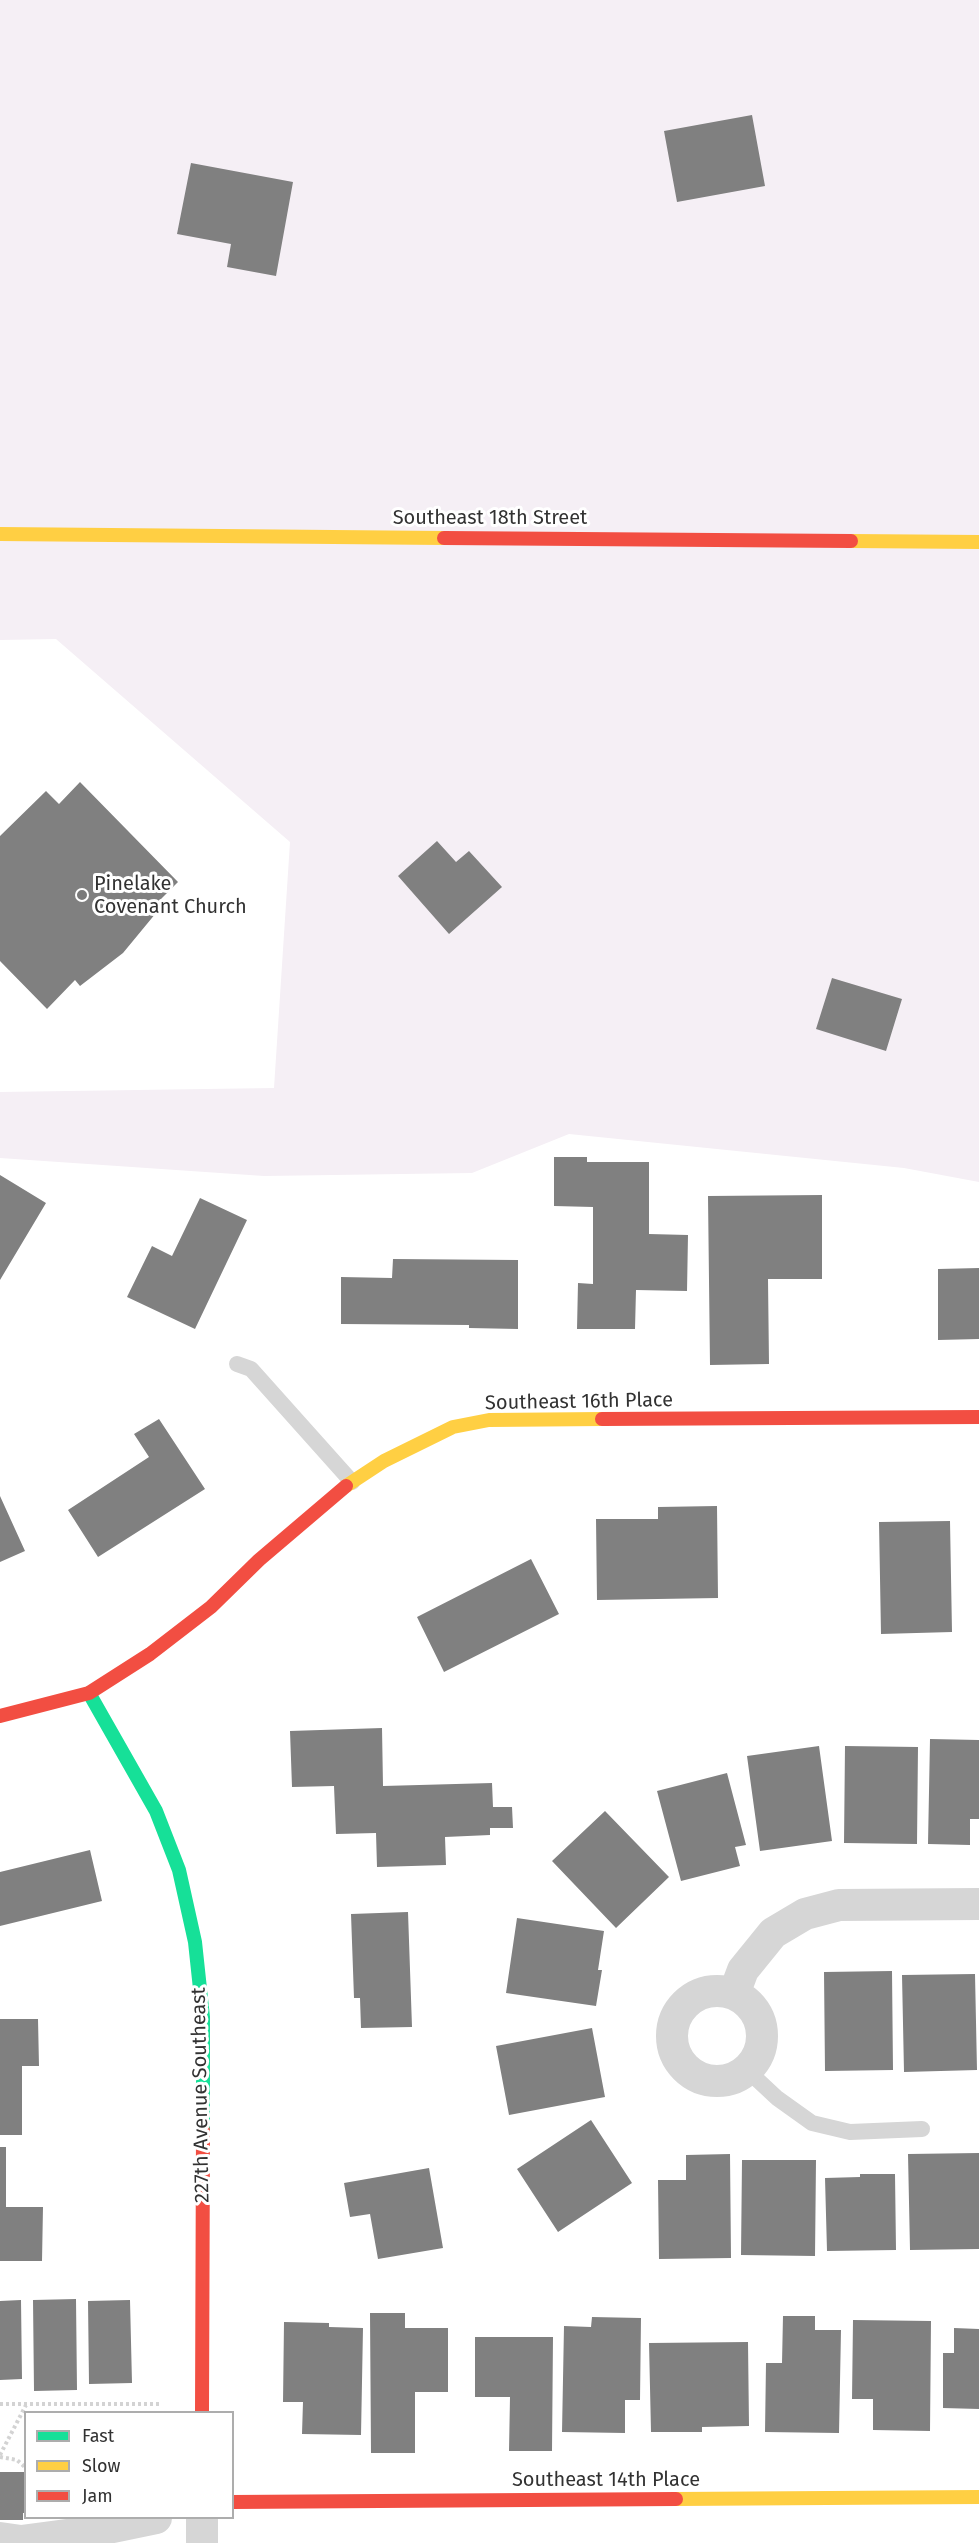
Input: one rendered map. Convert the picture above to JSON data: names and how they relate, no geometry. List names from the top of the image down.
{
  "streets": {
    "street": [
      "Southeast 18th Street",
      "Southeast 16th Place",
      "227th Avenue Southeast",
      "Southeast 14th Place"
    ]
  },
  "crossings": [
    ["Southeast 16th Place", "227th Avenue Southeast"]
  ],
  "places": ["Pinelake Covenant Church"],
  "legend": ["Fast", "Slow", "Jam"]
}
